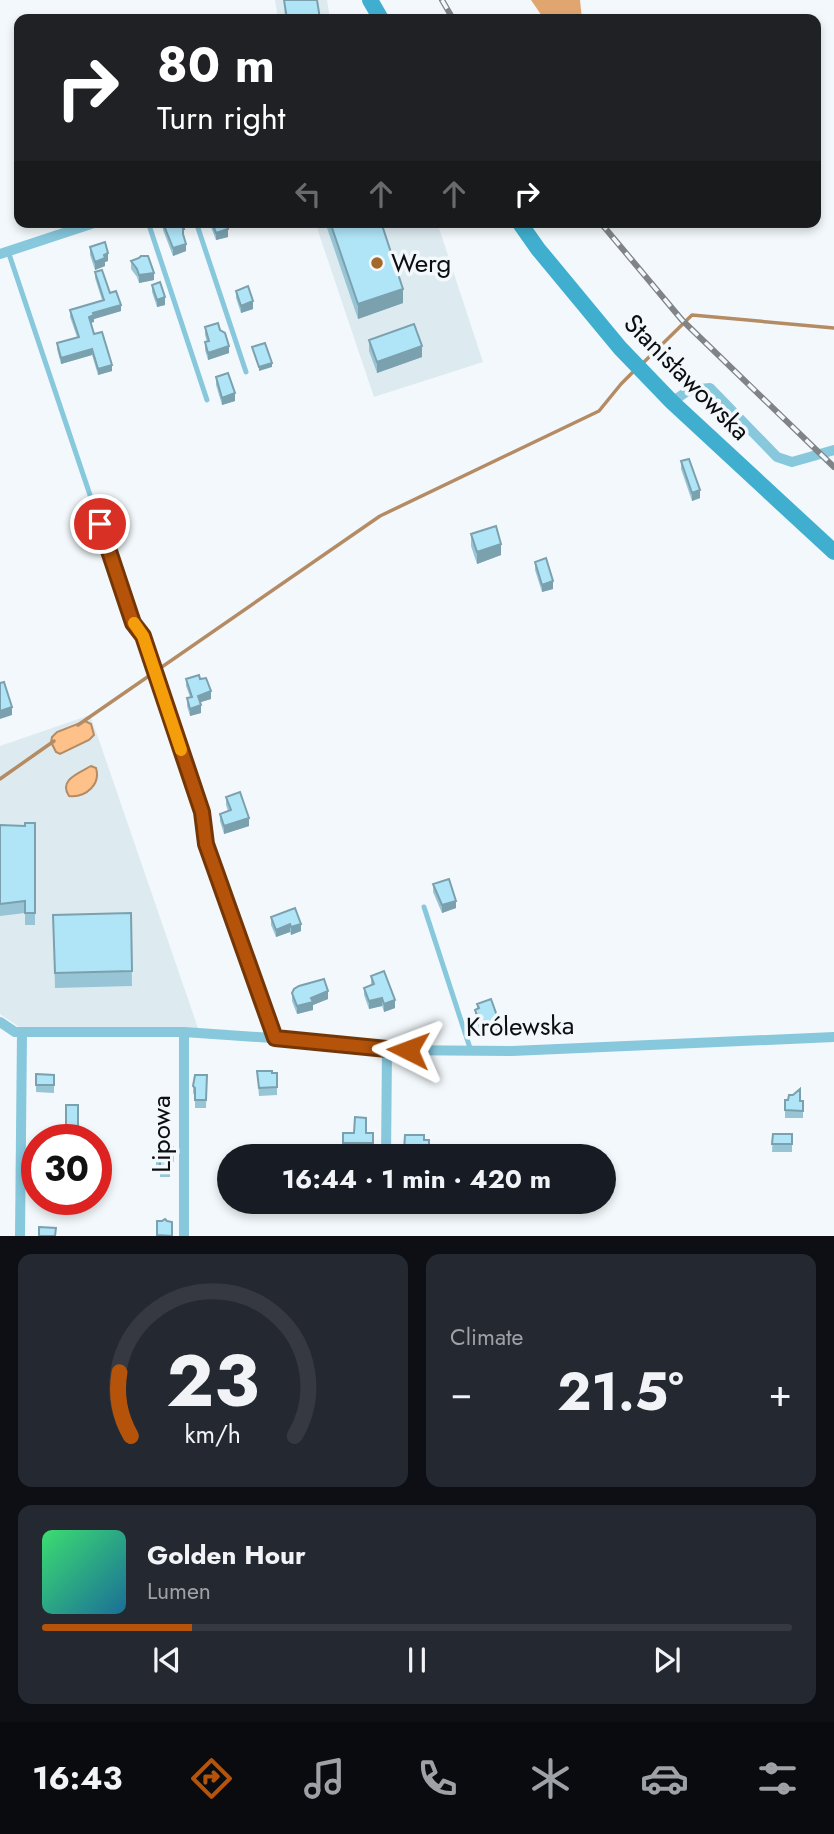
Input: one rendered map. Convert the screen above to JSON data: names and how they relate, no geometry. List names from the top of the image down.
{
  "streets": {
    "street": ["Stanisławowska", "Królewska", "Lipowa"]
  },
  "crossings": [
    ["Królewska", "Lipowa"]
  ],
  "places": ["Werg"],
  "page": {
    "turn": ["80 m", "Turn right"],
    "limit": "30",
    "trip": "16:44 · 1 min · 420 m",
    "tile": "Climate",
    "heat": ["−", "21.5°", "+"],
    "song": ["Golden Hour", "Lumen"],
    "tabs": "16:43",
    "gauge": ["23", "km/h"]
  }
}
